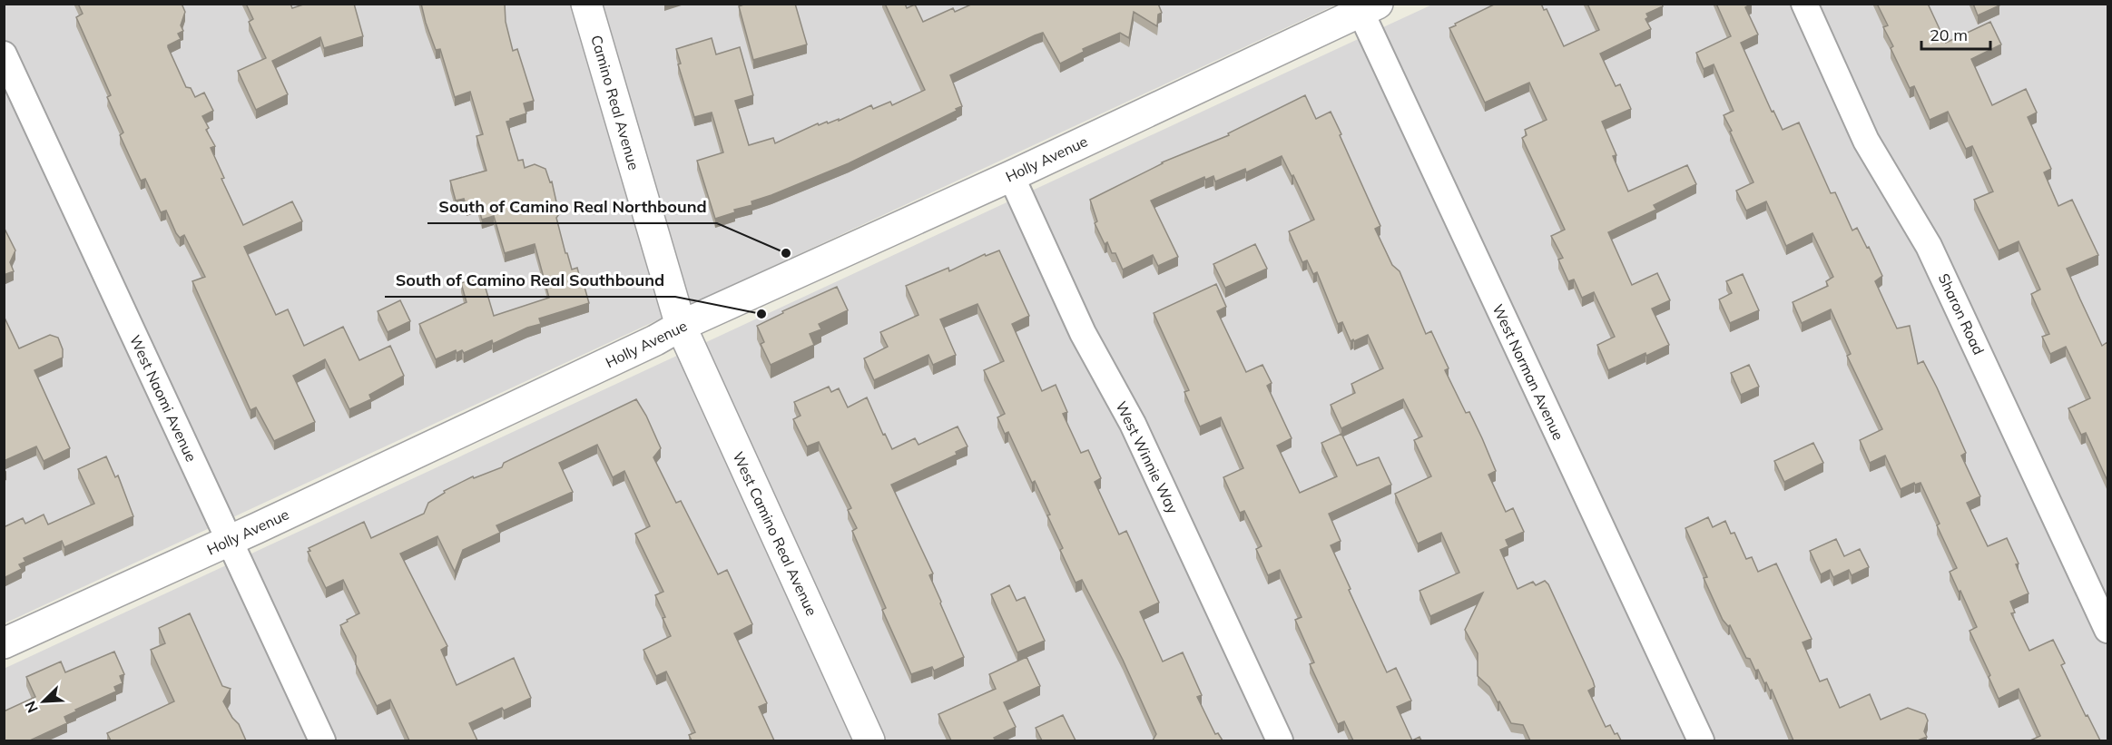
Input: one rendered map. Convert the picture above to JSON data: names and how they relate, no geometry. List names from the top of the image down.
{
  "streets": {
    "street": [
      "Camino Real Avenue",
      "Holly Avenue",
      "Sharon Road",
      "West Norman Avenue",
      "West Naomi Avenue",
      "West Winnie Way",
      "West Camino Real Avenue"
    ]
  },
  "crossings": [
    ["Camino Real Avenue", "Holly Avenue"],
    ["Camino Real Avenue", "West Camino Real Avenue"],
    ["Holly Avenue", "West Norman Avenue"],
    ["Holly Avenue", "West Naomi Avenue"],
    ["Holly Avenue", "West Winnie Way"],
    ["Holly Avenue", "West Camino Real Avenue"]
  ],
  "places": ["South of Camino Real Northbound", "South of Camino Real Southbound"],
  "scale_bar": "20 m",
  "north": "bottom left"
}
